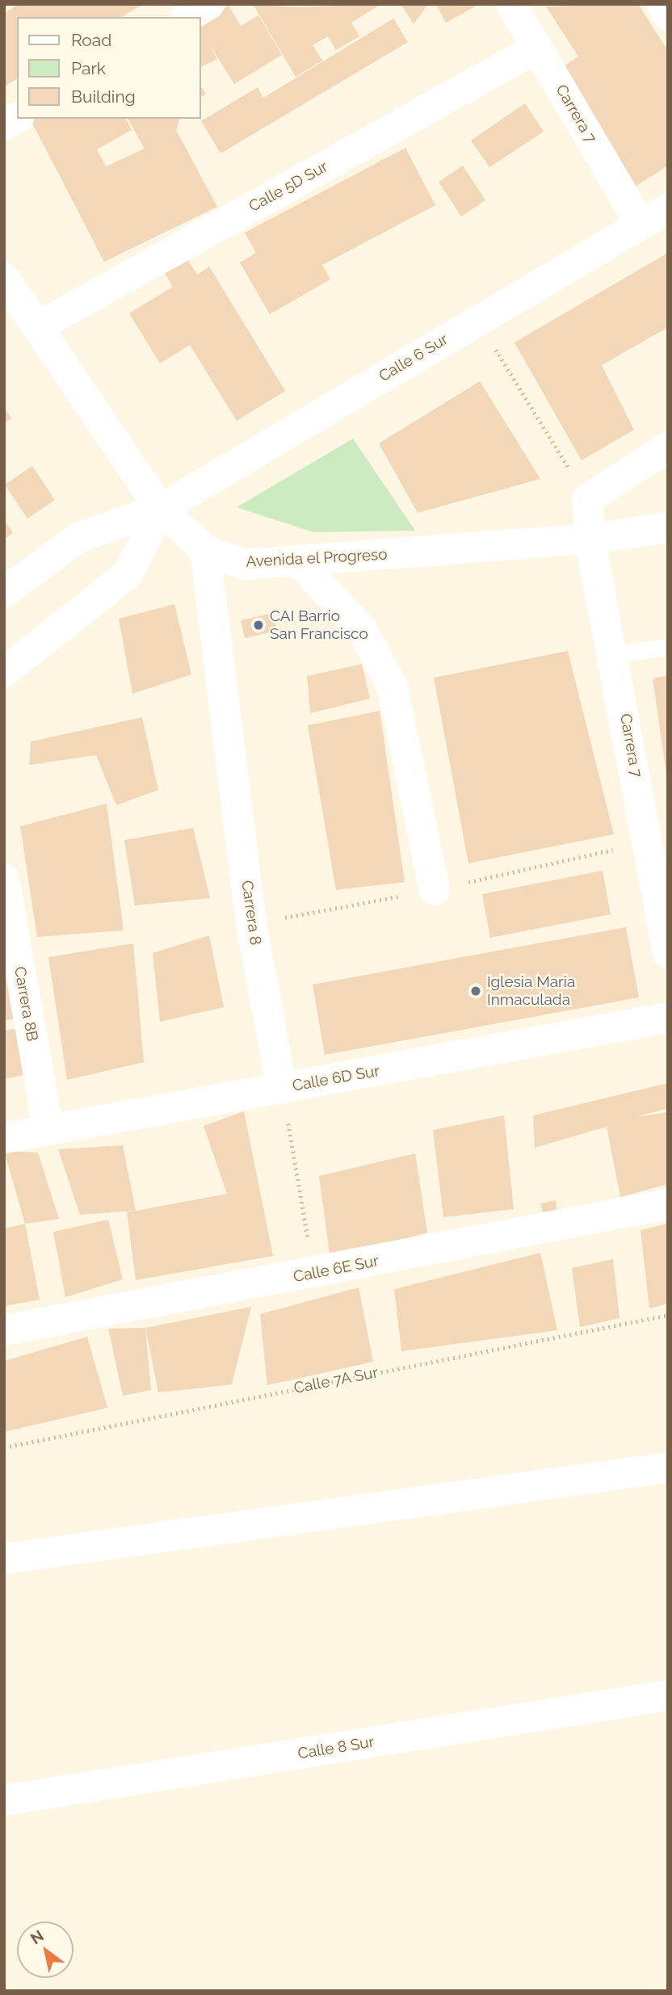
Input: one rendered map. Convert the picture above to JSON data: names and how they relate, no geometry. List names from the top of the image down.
{
  "streets": {
    "street": [
      "Carrera 7",
      "Calle 5D Sur",
      "Calle 6 Sur",
      "Avenida el Progreso",
      "Carrera 8",
      "Carrera 8B",
      "Calle 6D Sur",
      "Calle 6E Sur",
      "Calle 8 Sur"
    ],
    "path": ["Calle 7A Sur"]
  },
  "crossings": [
    ["Carrera 7", "Calle 5D Sur"],
    ["Carrera 7", "Calle 6 Sur"],
    ["Carrera 7", "Avenida el Progreso"],
    ["Calle 5D Sur", "Avenida el Progreso"],
    ["Calle 6 Sur", "Avenida el Progreso"],
    ["Avenida el Progreso", "Carrera 8"],
    ["Carrera 8", "Calle 6D Sur"],
    ["Carrera 8B", "Calle 6D Sur"]
  ],
  "places": ["CAI Barrio San Francisco", "Iglesia Maria Inmaculada"],
  "legend": ["Road", "Park", "Building"],
  "north": "top left"
}
